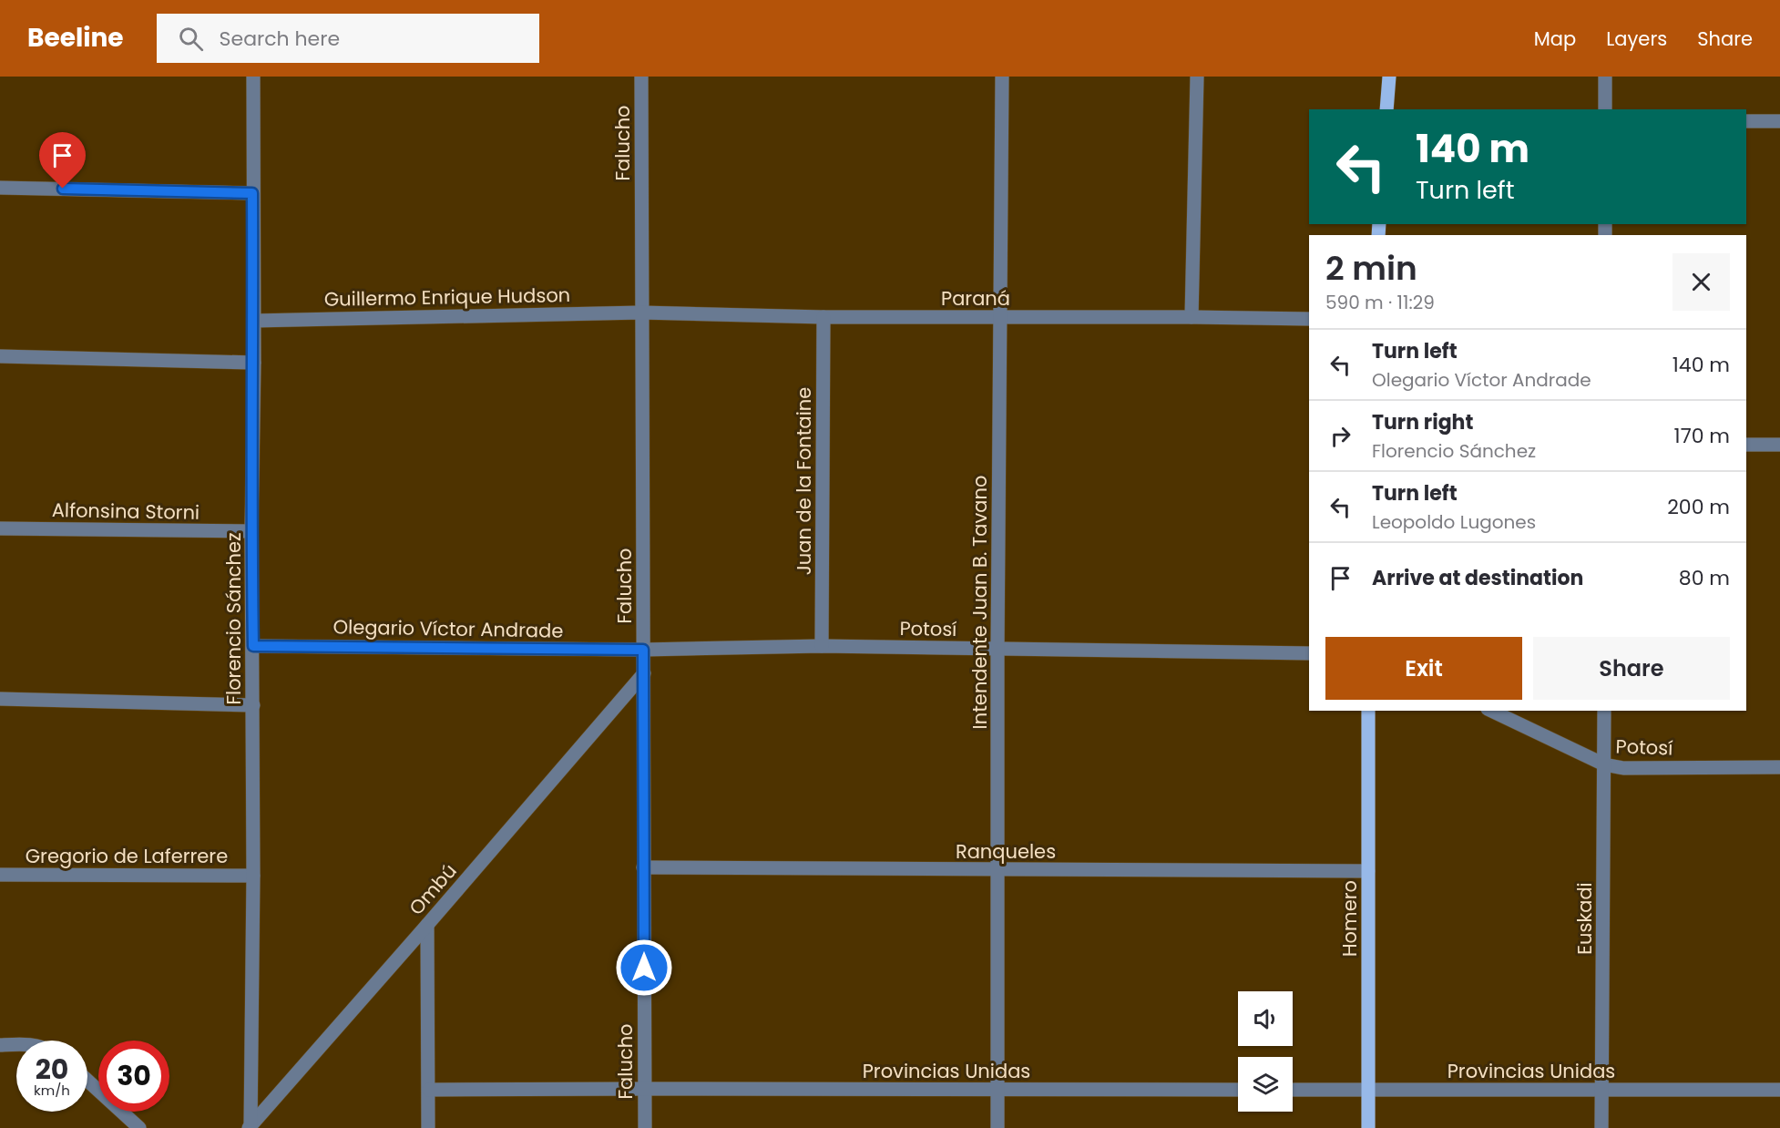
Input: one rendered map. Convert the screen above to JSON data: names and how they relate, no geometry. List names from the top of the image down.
{
  "streets": {
    "main road": ["Homero"],
    "street": [
      "Falucho",
      "Guillermo Enrique Hudson",
      "Paraná",
      "Juan de la Fontaine",
      "Alfonsina Storni",
      "Intendente Juan B. Tavano",
      "Florencio Sánchez",
      "Olegario Víctor Andrade",
      "Potosí",
      "Ranqueles",
      "Gregorio de Laferrere",
      "Ombú",
      "Euskadi",
      "Provincias Unidas"
    ]
  },
  "crossings": [
    ["Falucho", "Guillermo Enrique Hudson"],
    ["Falucho", "Paraná"],
    ["Falucho", "Olegario Víctor Andrade"],
    ["Falucho", "Potosí"],
    ["Falucho", "Ranqueles"],
    ["Falucho", "Ombú"],
    ["Falucho", "Provincias Unidas"],
    ["Guillermo Enrique Hudson", "Paraná"],
    ["Guillermo Enrique Hudson", "Florencio Sánchez"],
    ["Paraná", "Juan de la Fontaine"],
    ["Paraná", "Intendente Juan B. Tavano"],
    ["Juan de la Fontaine", "Potosí"],
    ["Alfonsina Storni", "Florencio Sánchez"],
    ["Intendente Juan B. Tavano", "Potosí"],
    ["Intendente Juan B. Tavano", "Ranqueles"],
    ["Intendente Juan B. Tavano", "Provincias Unidas"],
    ["Florencio Sánchez", "Olegario Víctor Andrade"],
    ["Florencio Sánchez", "Gregorio de Laferrere"],
    ["Florencio Sánchez", "Ombú"],
    ["Olegario Víctor Andrade", "Potosí"],
    ["Potosí", "Euskadi"],
    ["Ranqueles", "Homero"],
    ["Homero", "Provincias Unidas"],
    ["Euskadi", "Provincias Unidas"]
  ],
  "page": {
    "header": "Beeline",
    "search": "Search here",
    "nav": ["Map", "Layers", "Share"],
    "turn": ["140 m", "Turn left"],
    "heading": ["2 min", "590 m · 11:29"],
    "list": [
      {
        "name": "Turn left",
        "note": "Olegario Víctor Andrade",
        "value": "140 m"
      },
      {
        "name": "Turn right",
        "note": "Florencio Sánchez",
        "value": "170 m"
      },
      {
        "name": "Turn left",
        "note": "Leopoldo Lugones",
        "value": "200 m"
      },
      {
        "name": "Arrive at destination",
        "value": "80 m"
      }
    ],
    "buttons": ["Exit", "Share"],
    "speed": "20 km/h",
    "limit": "30"
  }
}
